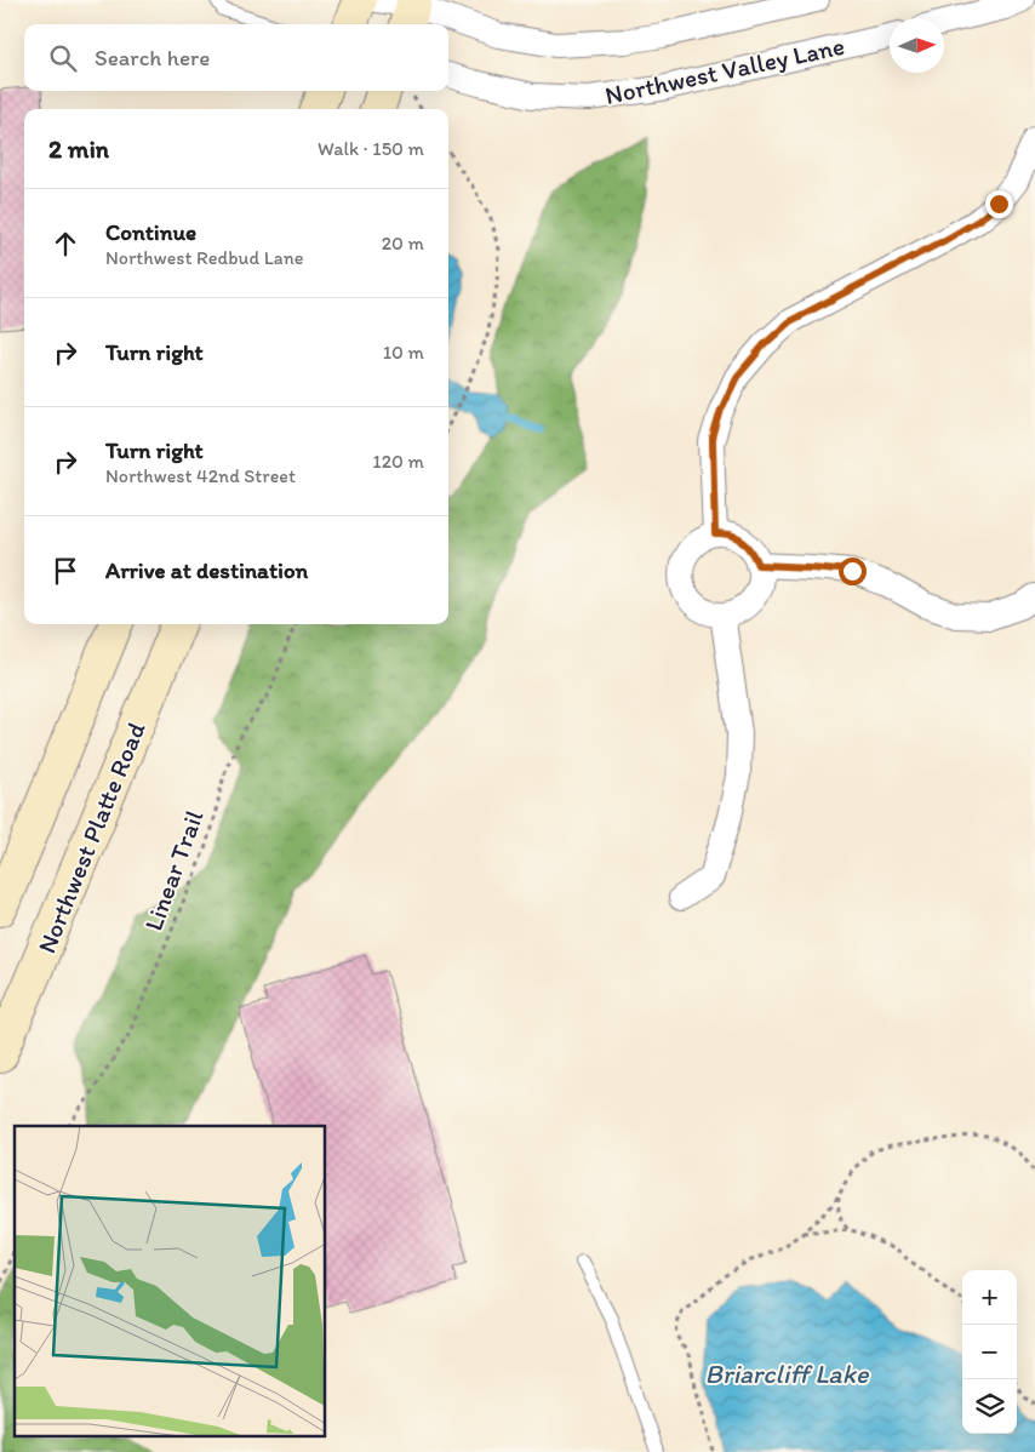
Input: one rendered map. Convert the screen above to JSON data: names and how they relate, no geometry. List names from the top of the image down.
{
  "streets": {
    "main road": ["Northwest Platte Road"],
    "street": ["Northwest Valley Lane"],
    "path": ["Linear Trail"]
  },
  "water": ["Briarcliff Lake"],
  "north": "right",
  "page": {
    "search": "Search here",
    "heading": ["2 min", "Walk · 150 m"],
    "list": [
      ["Continue", "Northwest Redbud Lane", "20 m"],
      ["Turn right", "10 m"],
      ["Turn right", "Northwest 42nd Street", "120 m"],
      "Arrive at destination"
    ],
    "map_buttons": ["+", "−"]
  }
}
